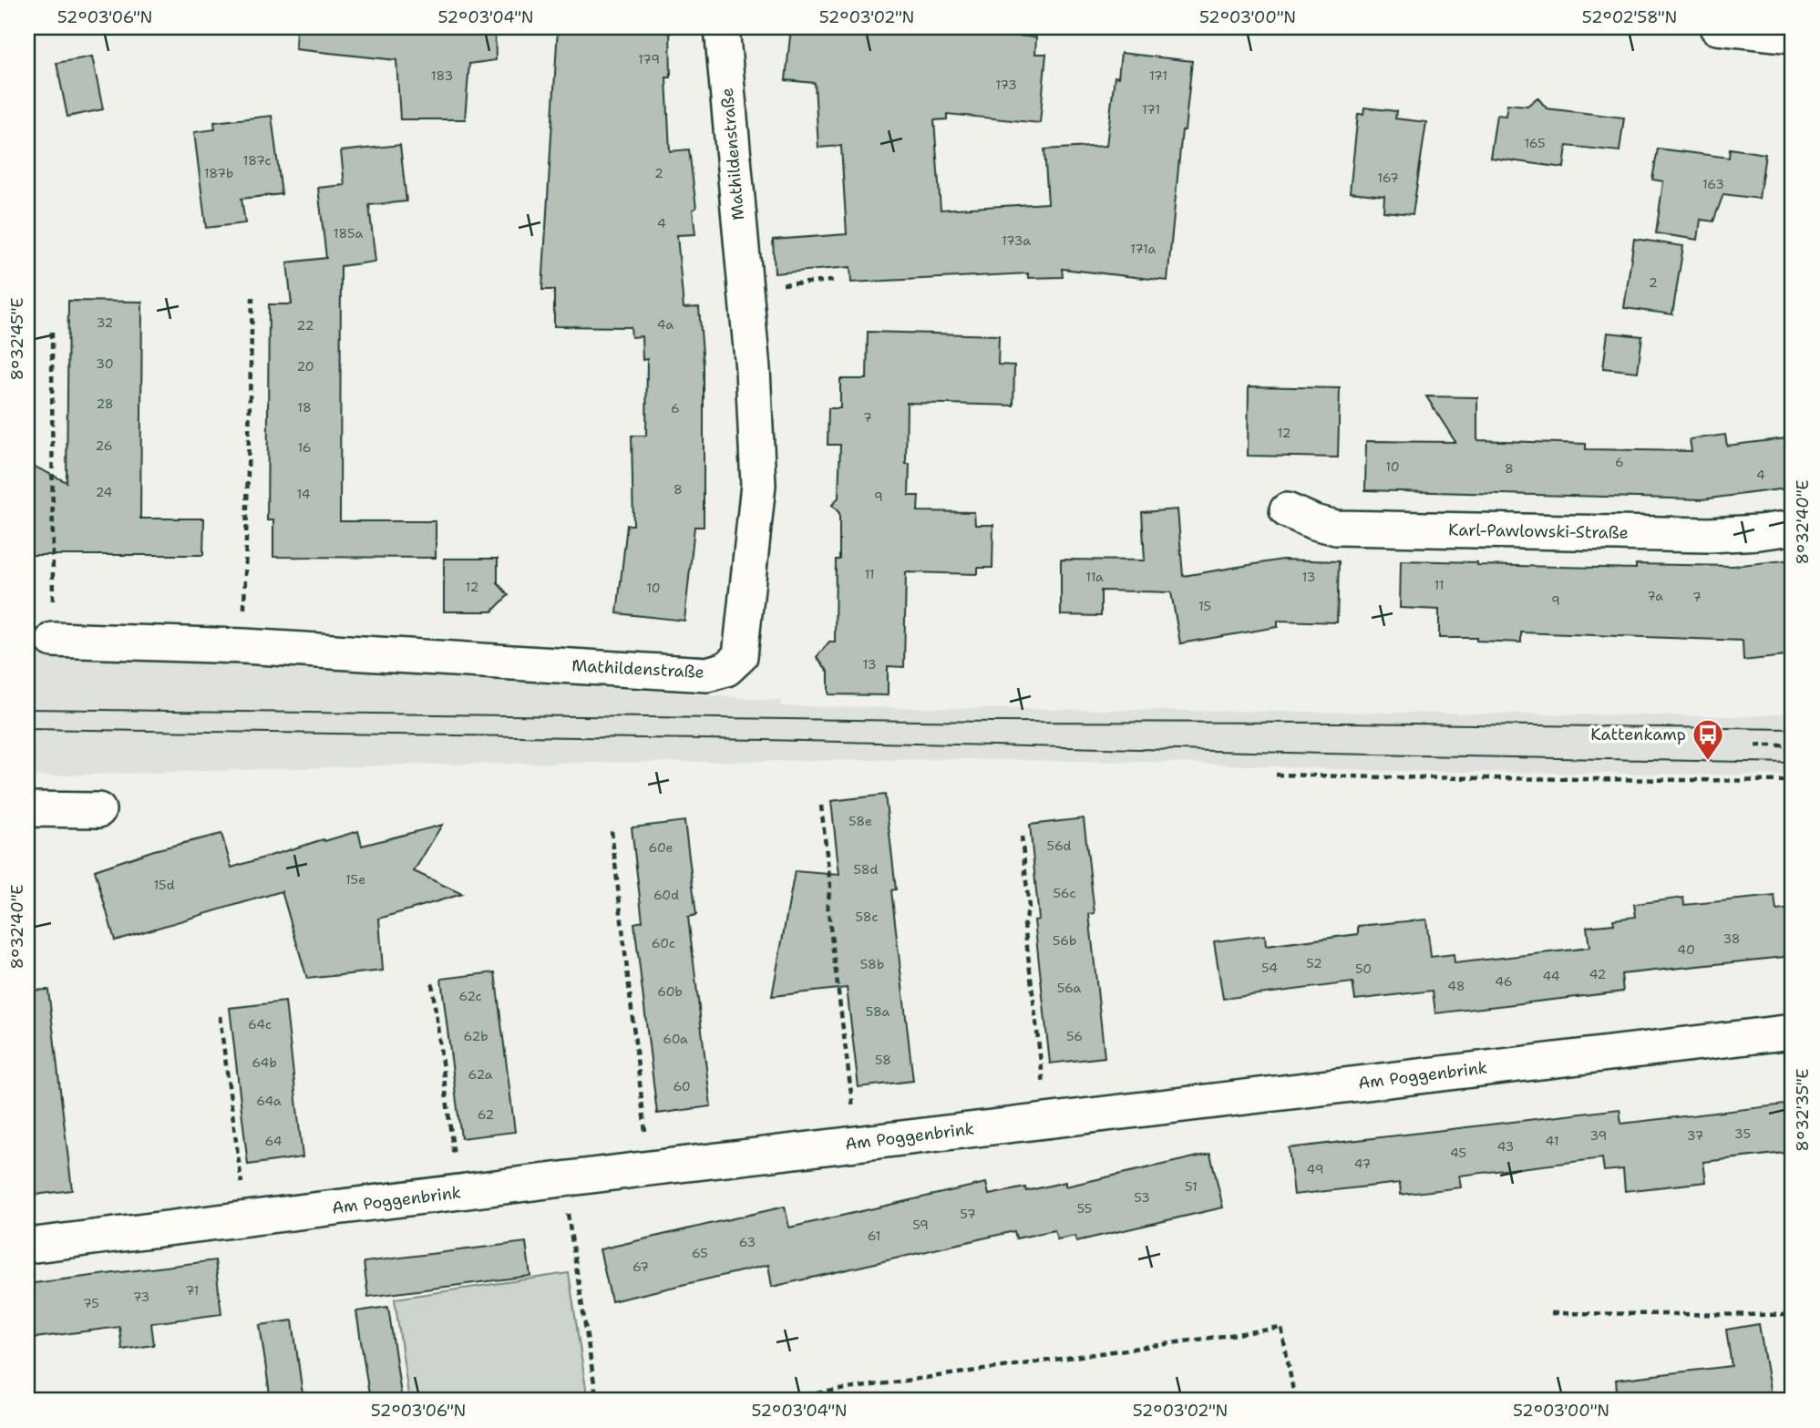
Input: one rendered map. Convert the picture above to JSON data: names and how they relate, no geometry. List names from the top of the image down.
{
  "streets": {
    "street": ["Mathildenstraße", "Karl-Pawlowski-Straße", "Am Poggenbrink"]
  },
  "places": {
    "bus stop": ["Kattenkamp"]
  },
  "house_numbers": [
    "179",
    "183",
    "171",
    "173",
    "171",
    "165",
    "187c",
    "187b",
    "2",
    "167",
    "163",
    "4",
    "185a",
    "173a",
    "171a",
    "2",
    "32",
    "4a",
    "22",
    "30",
    "20",
    "28",
    "18",
    "6",
    "7",
    "12",
    "26",
    "16",
    "6",
    "10",
    "8",
    "4",
    "8",
    "24",
    "14",
    "9",
    "11",
    "11a",
    "13",
    "11",
    "12",
    "10",
    "7a",
    "7",
    "9",
    "15",
    "13",
    "58e",
    "56d",
    "60e",
    "58d",
    "15e",
    "15d",
    "56c",
    "60d",
    "58c",
    "38",
    "56b",
    "60c",
    "40",
    "52",
    "58b",
    "54",
    "50",
    "42",
    "44",
    "46",
    "48",
    "56a",
    "60b",
    "62c",
    "58a",
    "64c",
    "62b",
    "56",
    "60a",
    "58",
    "64b",
    "62a",
    "60",
    "64a",
    "62",
    "35",
    "39",
    "37",
    "64",
    "41",
    "43",
    "45",
    "47",
    "49",
    "51",
    "53",
    "55",
    "57",
    "59",
    "61",
    "63",
    "65",
    "67",
    "71",
    "73",
    "75"
  ],
  "coordinates": [
    "52°03'06\"N",
    "52°03'04\"N",
    "52°03'02\"N",
    "52°03'00\"N",
    "52°02'58\"N",
    "8°32'45\"E",
    "8°32'40\"E",
    "8°32'35\"E"
  ]
}
